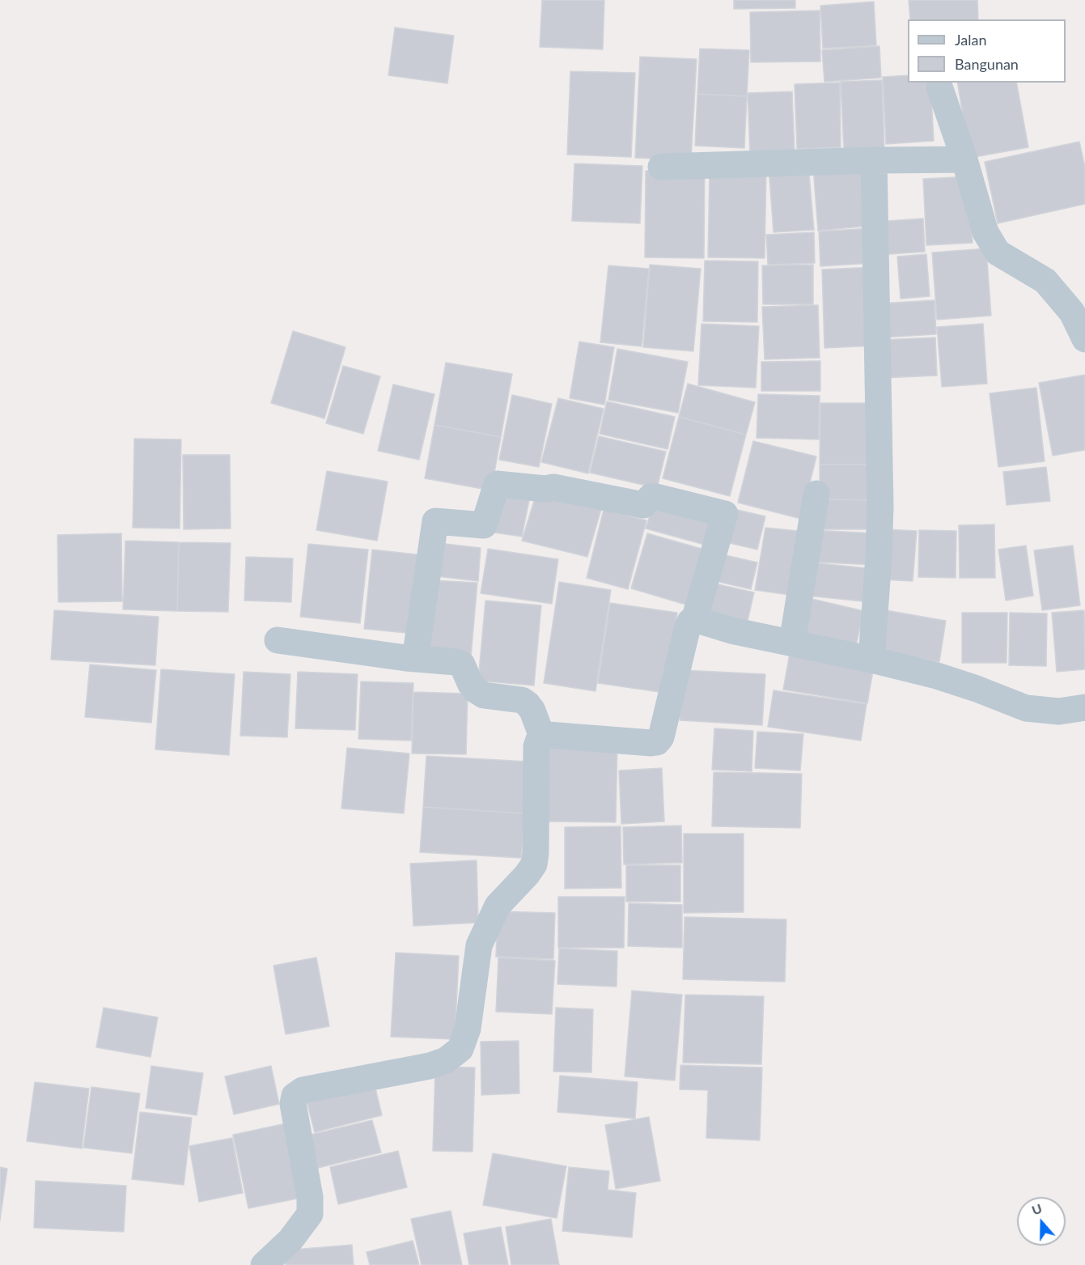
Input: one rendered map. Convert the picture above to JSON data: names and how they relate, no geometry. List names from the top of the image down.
{
  "legend": ["Jalan", "Bangunan"],
  "north": "top"
}
